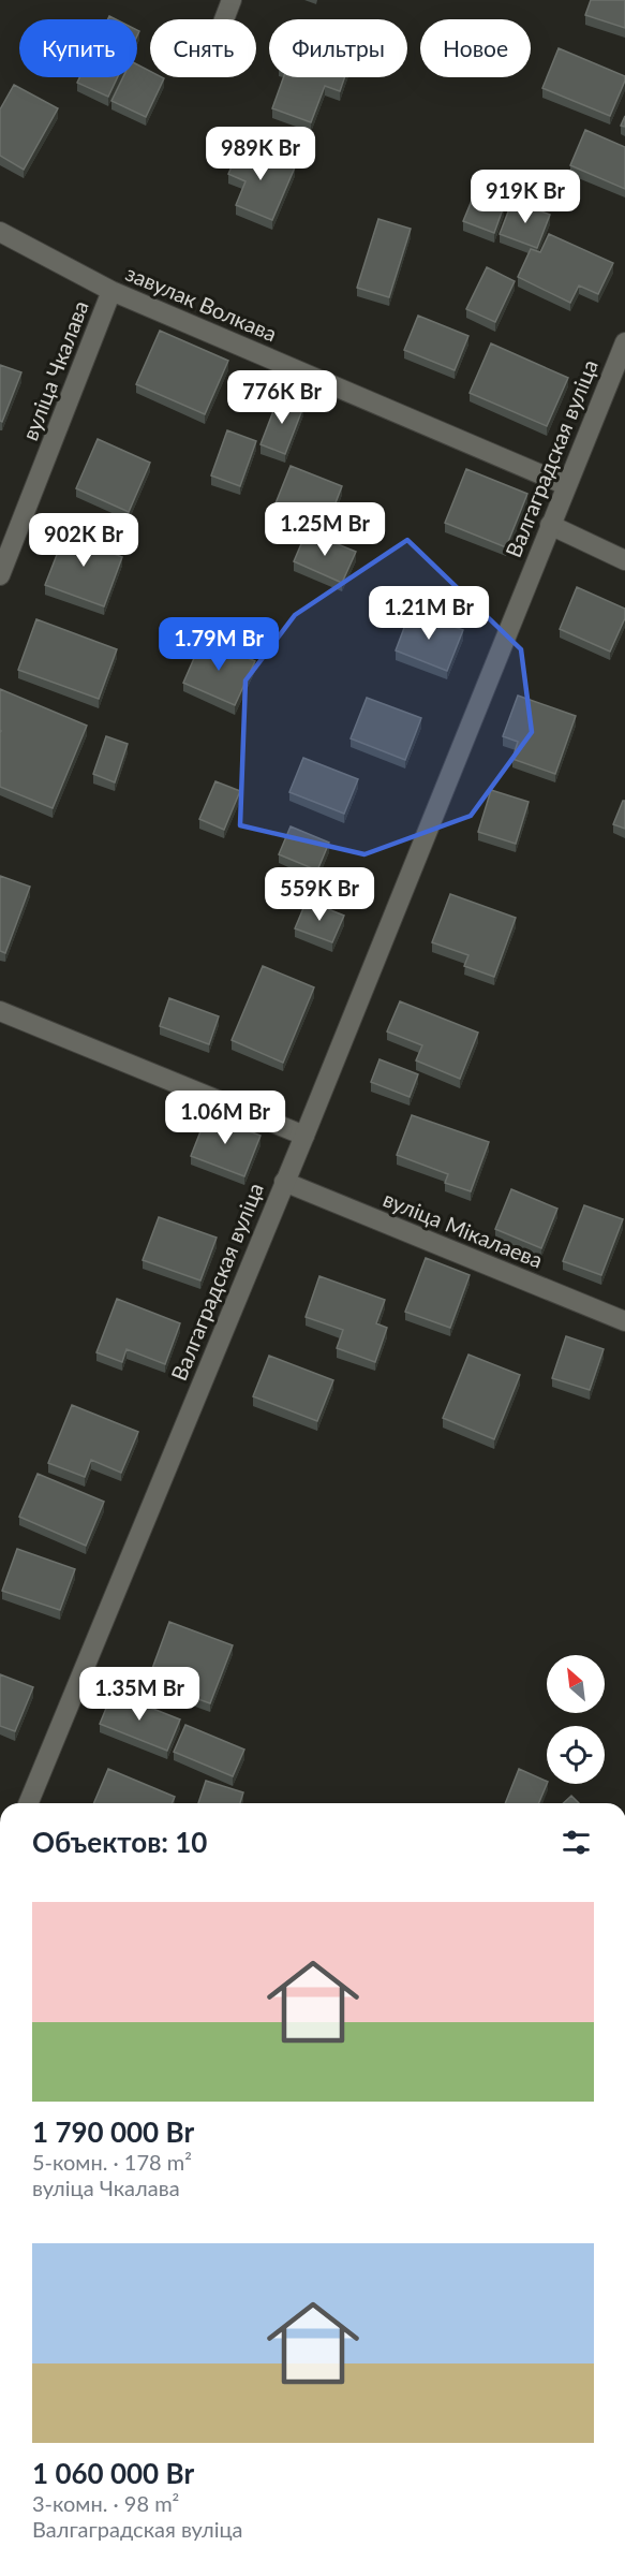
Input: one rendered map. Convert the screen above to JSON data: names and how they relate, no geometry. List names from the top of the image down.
{
  "streets": {
    "street": [
      "завулак Волкава",
      "вуліца Чкалава",
      "Валгаградская вуліца",
      "вуліца Мікалаева"
    ]
  },
  "crossings": [
    ["завулак Волкава", "вуліца Чкалава"],
    ["завулак Волкава", "Валгаградская вуліца"],
    ["Валгаградская вуліца", "вуліца Мікалаева"]
  ],
  "north": "top left",
  "page": {
    "chip": [
      "Купить",
      "Снять",
      "Фильтры",
      "Новое"
    ],
    "price": [
      "989K Br",
      "919K Br",
      "776K Br",
      "1.25M Br",
      "902K Br",
      "1.21M Br",
      "1.79M Br",
      "559K Br",
      "1.06M Br",
      "1.35M Br"
    ],
    "heading": "Объектов: 10",
    "list": [
      {
        "name": "1 790 000 Br",
        "note": "5-комн. · 178 m² · вуліца Чкалава"
      },
      {
        "name": "1 060 000 Br",
        "note": "3-комн. · 98 m² · Валгаградская вуліца"
      }
    ]
  }
}
